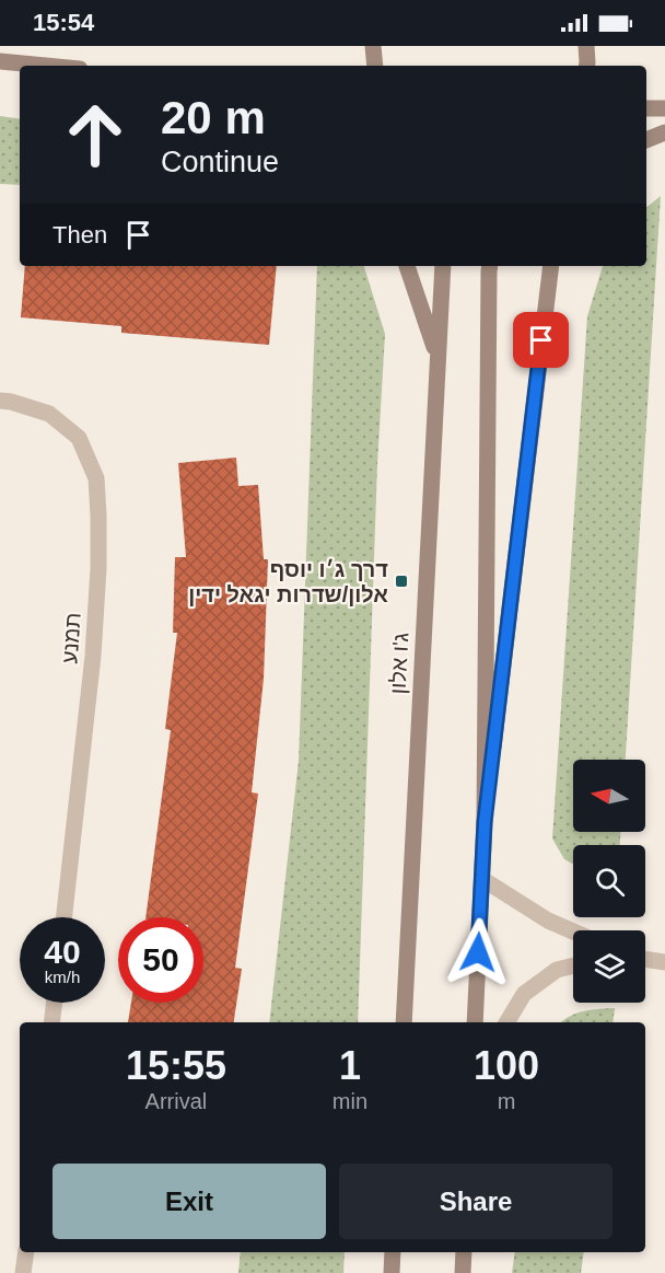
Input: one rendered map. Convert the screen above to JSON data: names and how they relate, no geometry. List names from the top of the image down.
{
  "streets": {
    "main road": ["ג'ו אלון"],
    "street": ["תמנע"]
  },
  "places": {
    "transit": ["דרך ג׳ו יוסף אלון/שדרות יגאל ידין"]
  },
  "north": "left",
  "page": {
    "status": "15:54",
    "turn": ["20 m", "Continue"],
    "then": "Then",
    "speed": "40 km/h",
    "limit": "50",
    "eta": [
      "15:55",
      "Arrival",
      "1",
      "min",
      "100",
      "m"
    ],
    "buttons": ["Exit", "Share"]
  }
}
